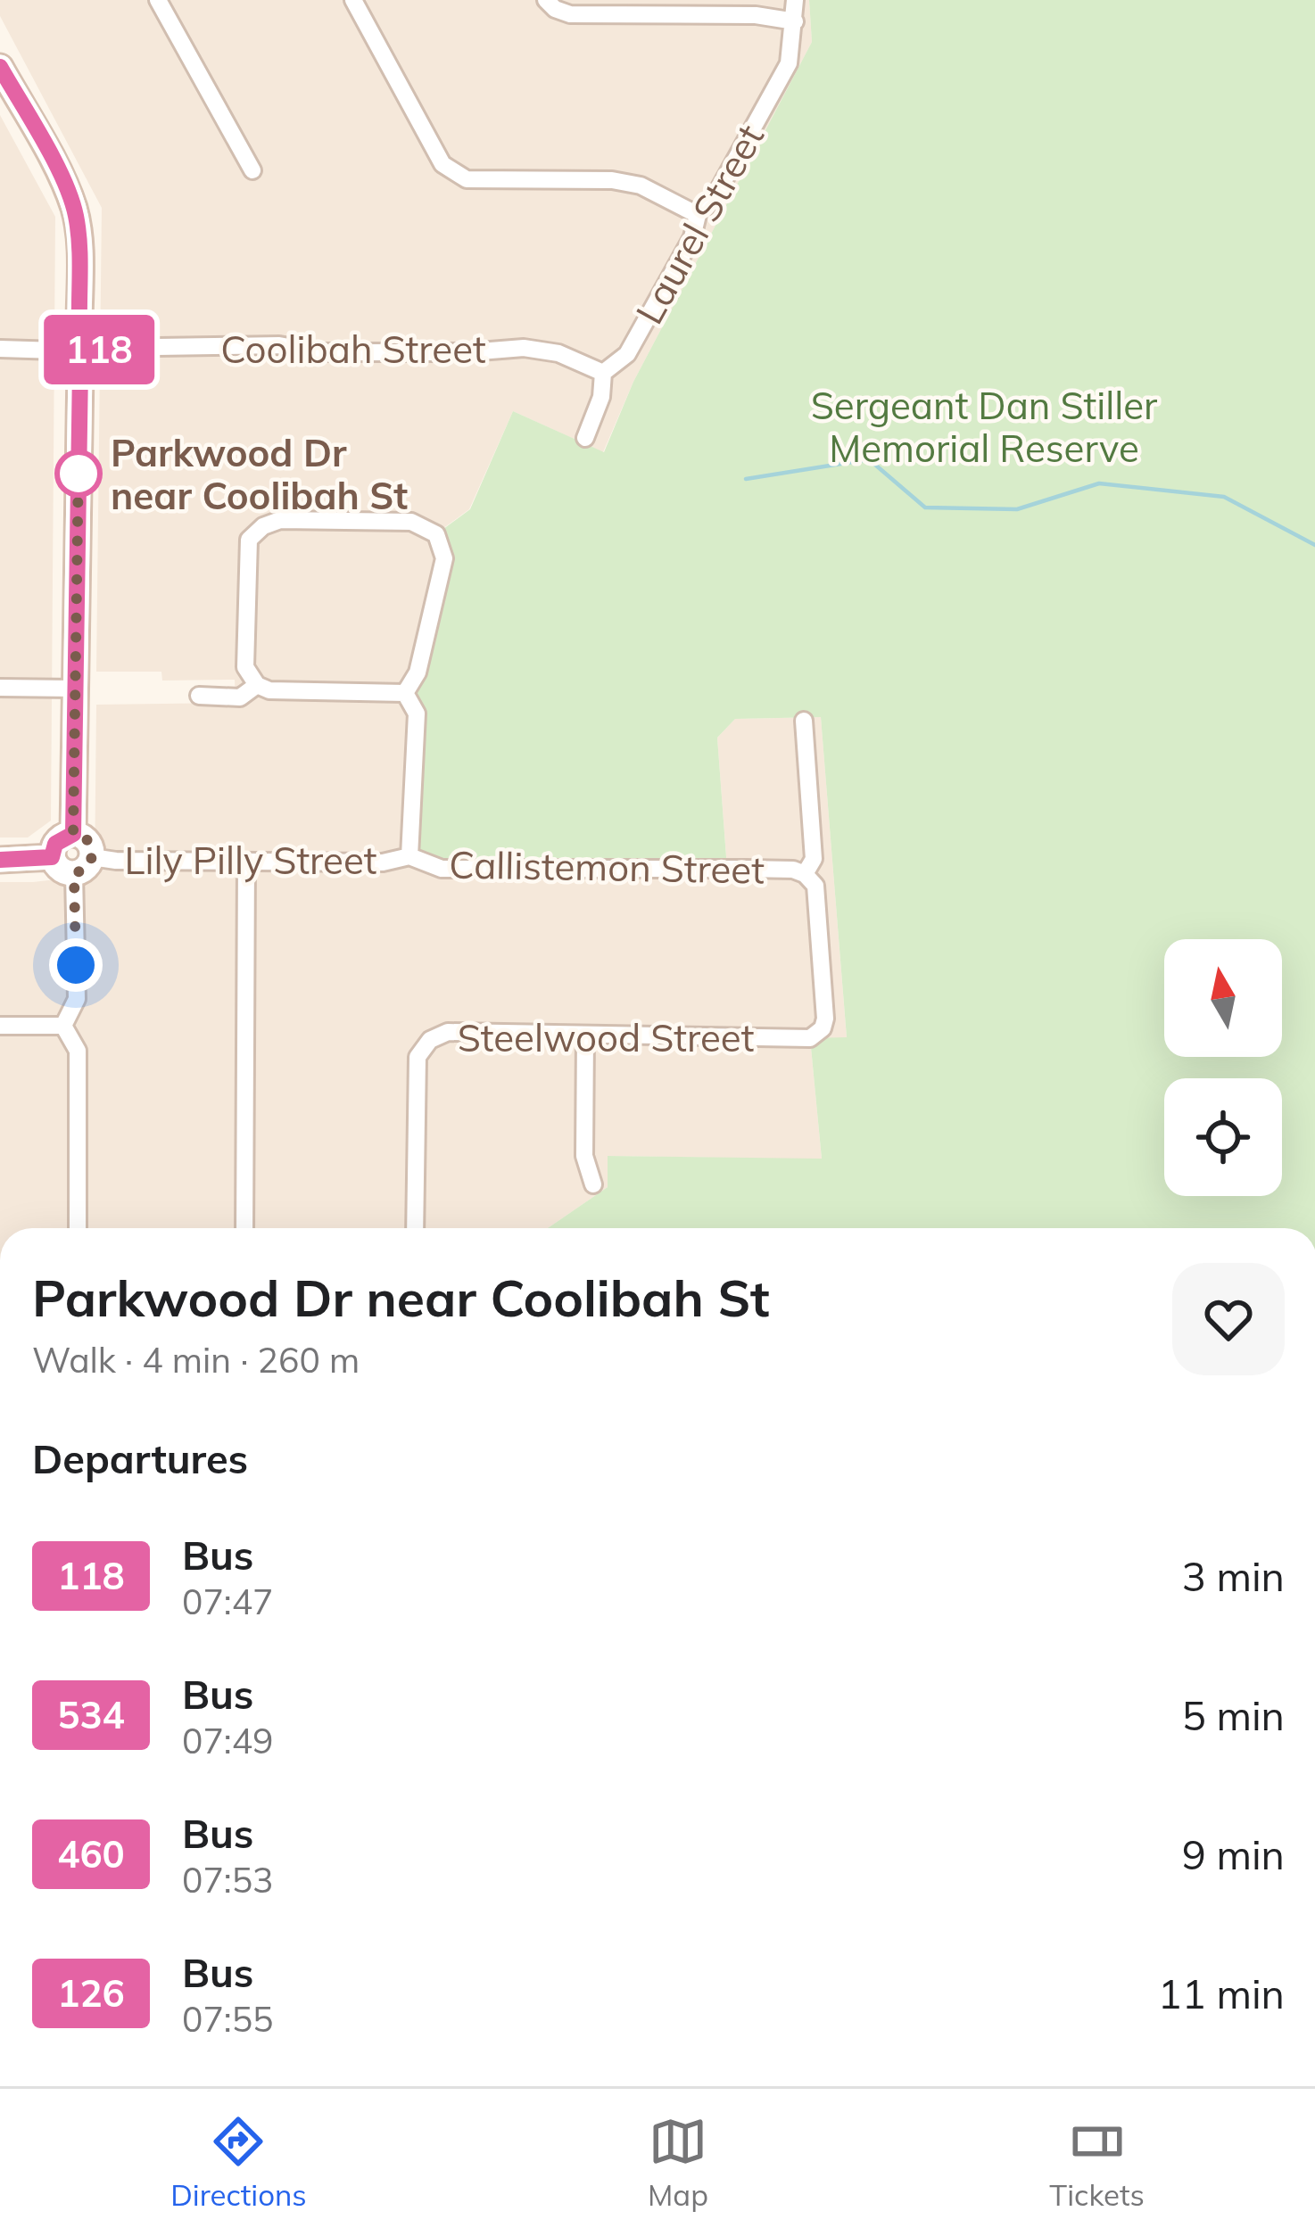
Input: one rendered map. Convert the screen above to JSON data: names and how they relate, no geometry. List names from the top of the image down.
{
  "streets": {
    "street": [
      "Laurel Street",
      "Coolibah Street",
      "Lily Pilly Street",
      "Callistemon Street",
      "Steelwood Street"
    ]
  },
  "crossings": [
    ["Laurel Street", "Coolibah Street"],
    ["Lily Pilly Street", "Callistemon Street"],
    ["Callistemon Street", "Steelwood Street"]
  ],
  "parks": ["Sergeant Dan Stiller Memorial Reserve"],
  "places": ["Parkwood Dr near Coolibah St"],
  "lines": ["bus line 118"],
  "north": "top",
  "page": {
    "on_map": "118",
    "heading": [
      ["Parkwood Dr near Coolibah St", "Walk · 4 min · 260 m"],
      "Departures"
    ],
    "list": [
      {
        "mark": "118",
        "name": "Bus",
        "note": "07:47",
        "value": "3 min"
      },
      {
        "mark": "534",
        "name": "Bus",
        "note": "07:49",
        "value": "5 min"
      },
      {
        "mark": "460",
        "name": "Bus",
        "note": "07:53",
        "value": "9 min"
      },
      {
        "mark": "126",
        "name": "Bus",
        "note": "07:55",
        "value": "11 min"
      }
    ],
    "tabs": ["Directions", "Map", "Tickets"]
  }
}
